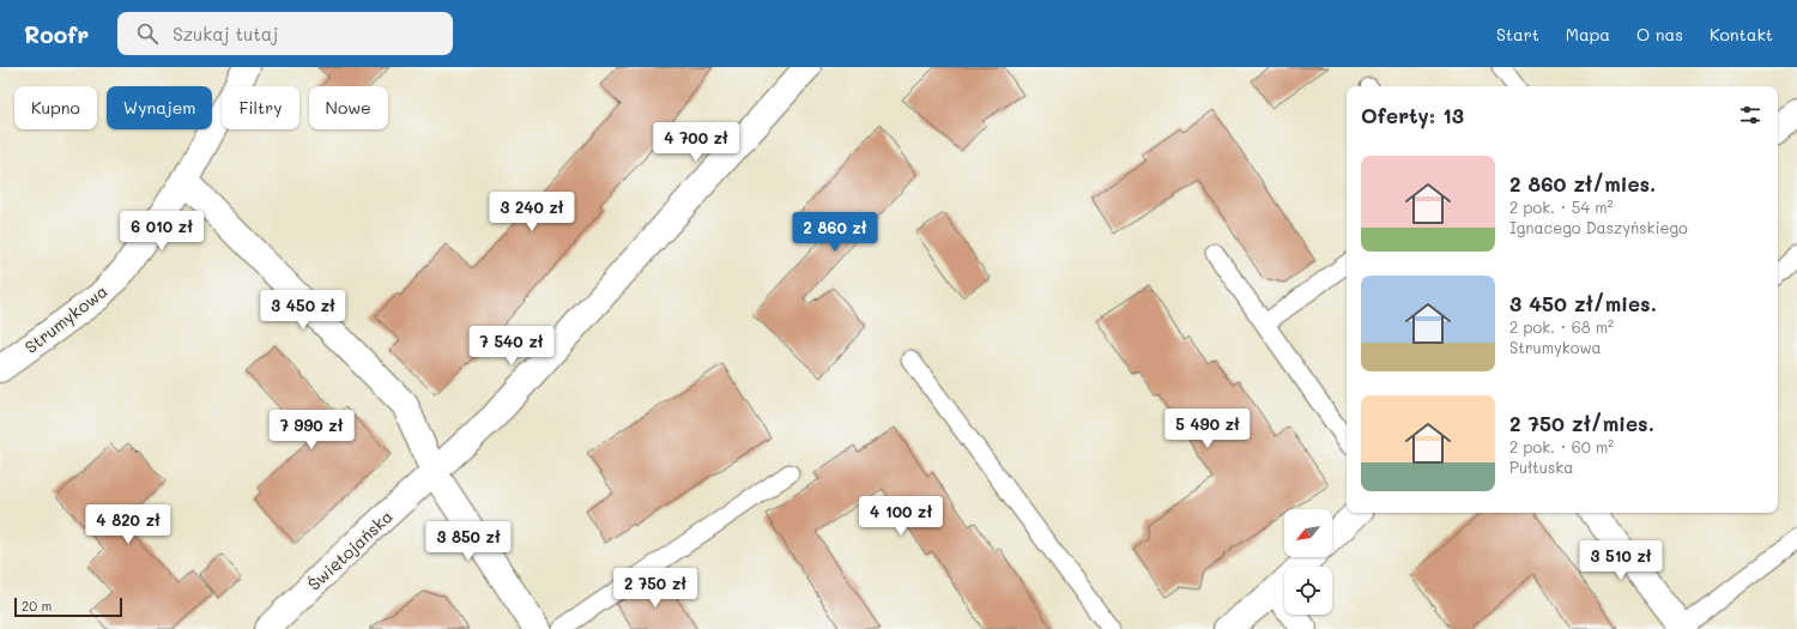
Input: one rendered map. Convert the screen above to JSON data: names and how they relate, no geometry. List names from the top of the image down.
{
  "streets": {
    "street": ["Strumykowa", "Świętojańska"]
  },
  "scale_bar": "20 m",
  "north": "bottom left",
  "page": {
    "header": "Roofr",
    "search": "Szukaj tutaj",
    "nav": [
      "Start",
      "Mapa",
      "O nas",
      "Kontakt"
    ],
    "chip": [
      "Kupno",
      "Wynajem",
      "Filtry",
      "Nowe"
    ],
    "heading": "Oferty: 13",
    "price": [
      "4 700 zł",
      "3 240 zł",
      "6 010 zł",
      "2 860 zł",
      "3 450 zł",
      "7 540 zł",
      "5 490 zł",
      "7 990 zł",
      "4 100 zł",
      "4 820 zł",
      "3 850 zł",
      "3 510 zł",
      "2 750 zł"
    ],
    "list": [
      {
        "name": "2 860 zł/mies.",
        "note": "2 pok. · 54 m² · Ignacego Daszyńskiego"
      },
      {
        "name": "3 450 zł/mies.",
        "note": "2 pok. · 68 m² · Strumykowa"
      },
      {
        "name": "2 750 zł/mies.",
        "note": "2 pok. · 60 m² · Pułtuska"
      }
    ],
    "scale": "20 m"
  }
}
